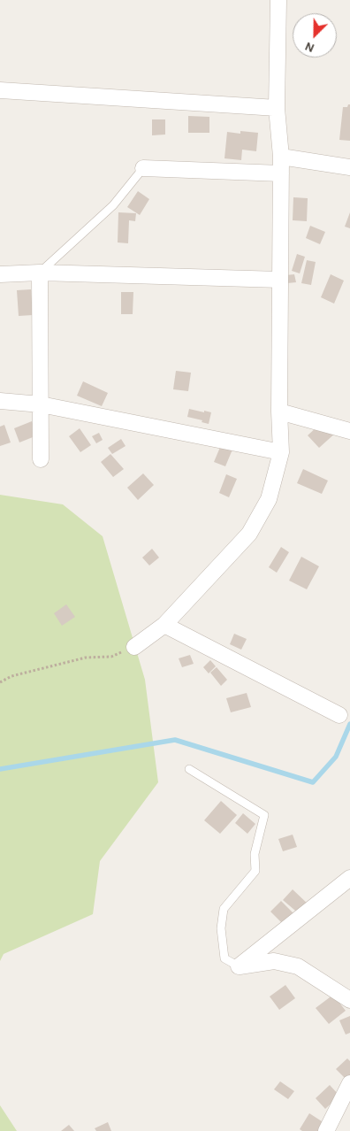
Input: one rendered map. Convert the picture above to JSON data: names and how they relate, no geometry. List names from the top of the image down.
{
  "north": "bottom left"
}
